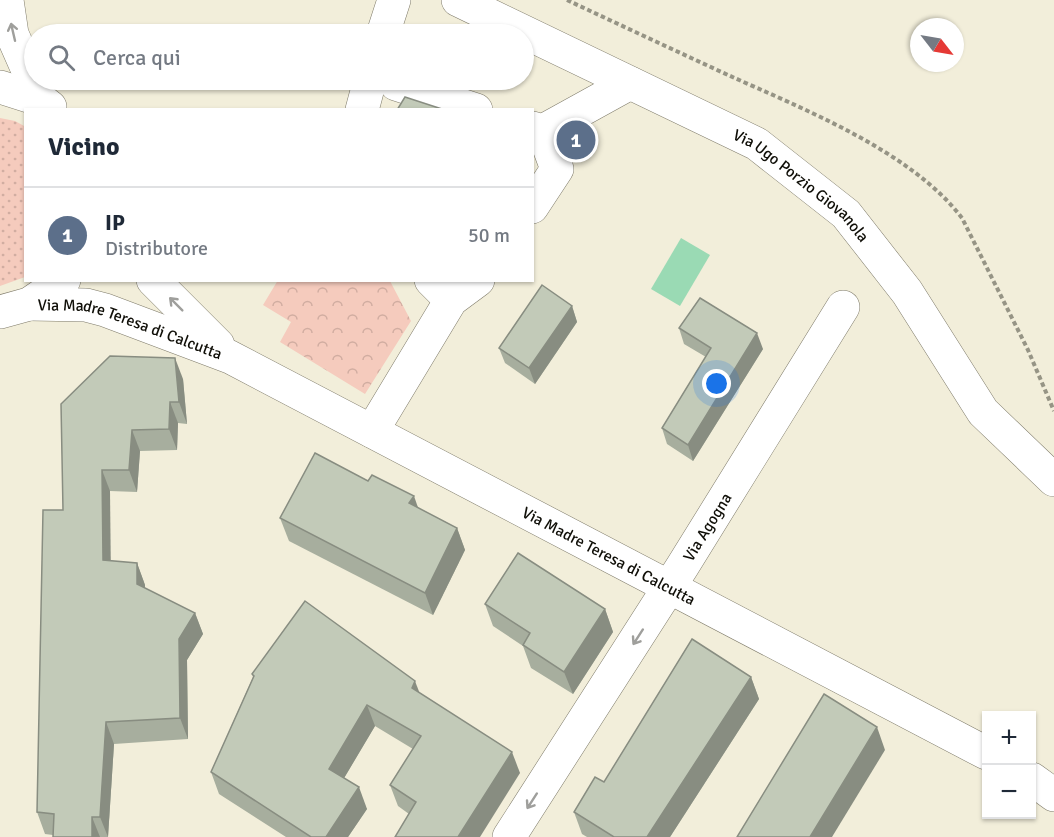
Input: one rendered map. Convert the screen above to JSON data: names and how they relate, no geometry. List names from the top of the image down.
{
  "streets": {
    "street": ["Via Ugo Porzio Giovanola", "Via Madre Teresa di Calcutta", "Via Agogna"]
  },
  "crossings": [
    ["Via Madre Teresa di Calcutta", "Via Agogna"]
  ],
  "one_way": ["Via Agogna"],
  "north": "bottom right",
  "page": {
    "search": "Cerca qui",
    "heading": "Vicino",
    "pins": "1",
    "list": [
      {
        "mark": "1",
        "name": "IP",
        "note": "Distributore",
        "value": "50 m"
      }
    ],
    "map_buttons": ["+", "−"]
  }
}
